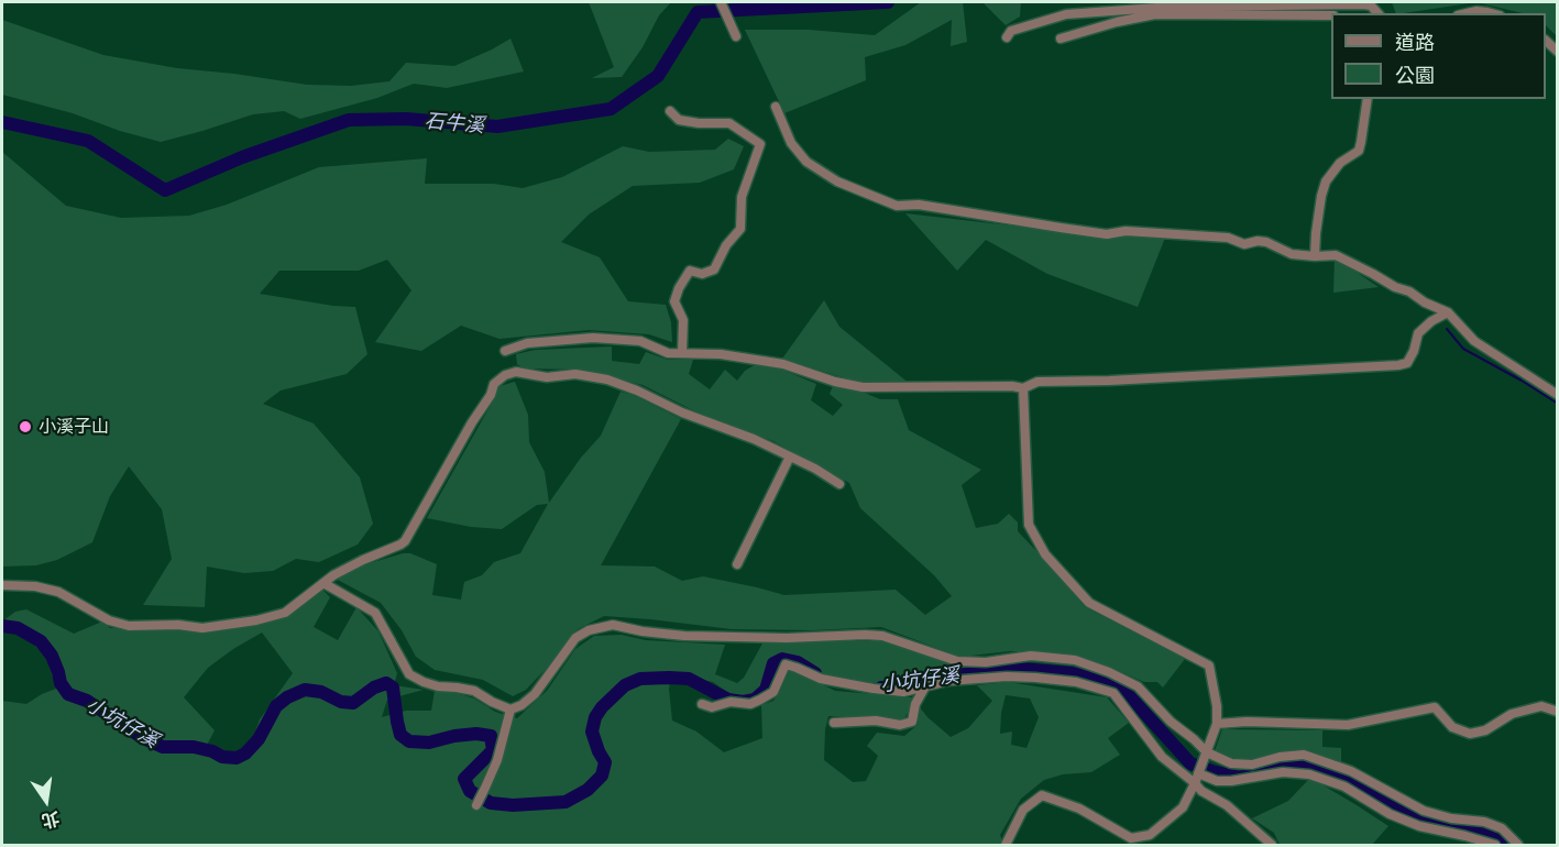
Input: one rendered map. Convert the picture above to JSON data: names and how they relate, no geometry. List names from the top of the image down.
{
  "water": ["石牛溪", "小坑仔溪"],
  "places": ["小溪子山"],
  "legend": ["道路", "公園"],
  "north": "bottom"
}
